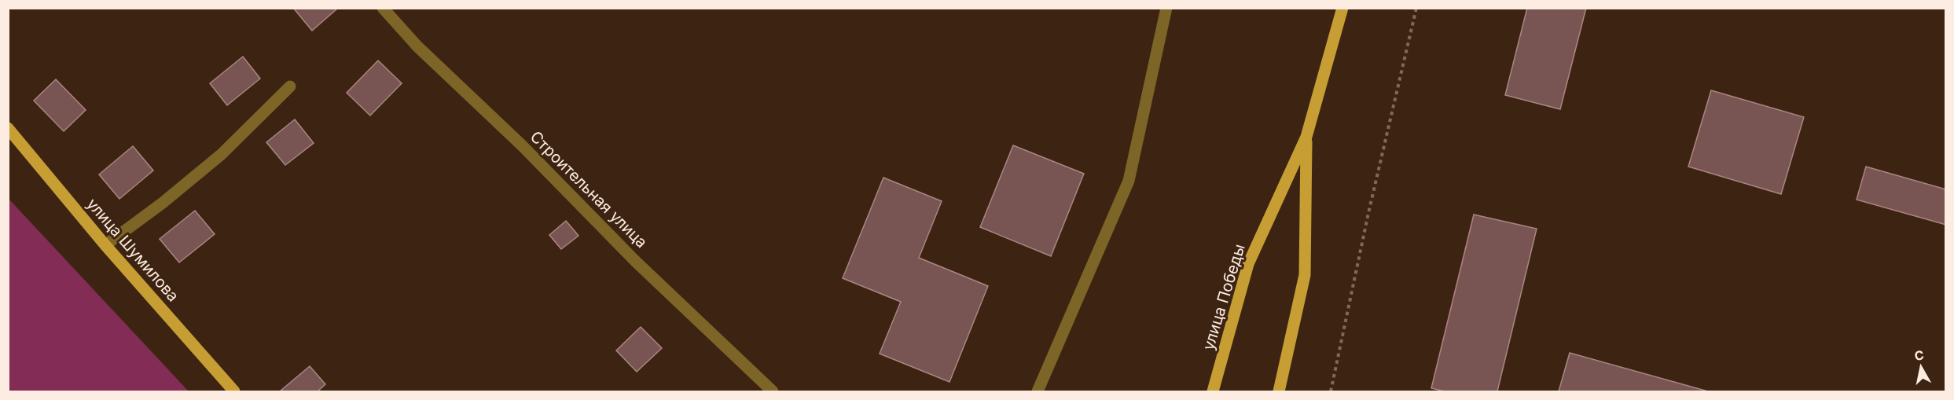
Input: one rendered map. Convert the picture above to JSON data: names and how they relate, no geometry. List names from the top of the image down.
{
  "streets": {
    "main road": ["улица Шумилова", "улица Победы"],
    "street": ["Строительная улица"]
  },
  "north": "top"
}
